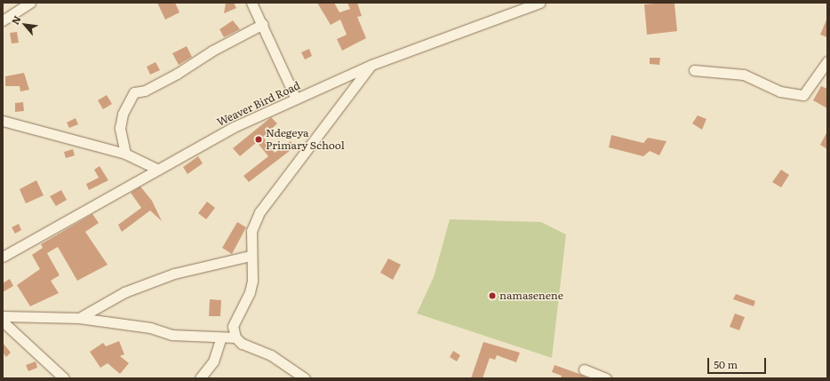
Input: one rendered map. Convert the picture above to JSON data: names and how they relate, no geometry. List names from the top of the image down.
{
  "streets": {
    "street": ["Weaver Bird Road"]
  },
  "places": ["Ndegeya Primary School", "namasenene"],
  "scale_bar": "50 m",
  "north": "top left"
}
